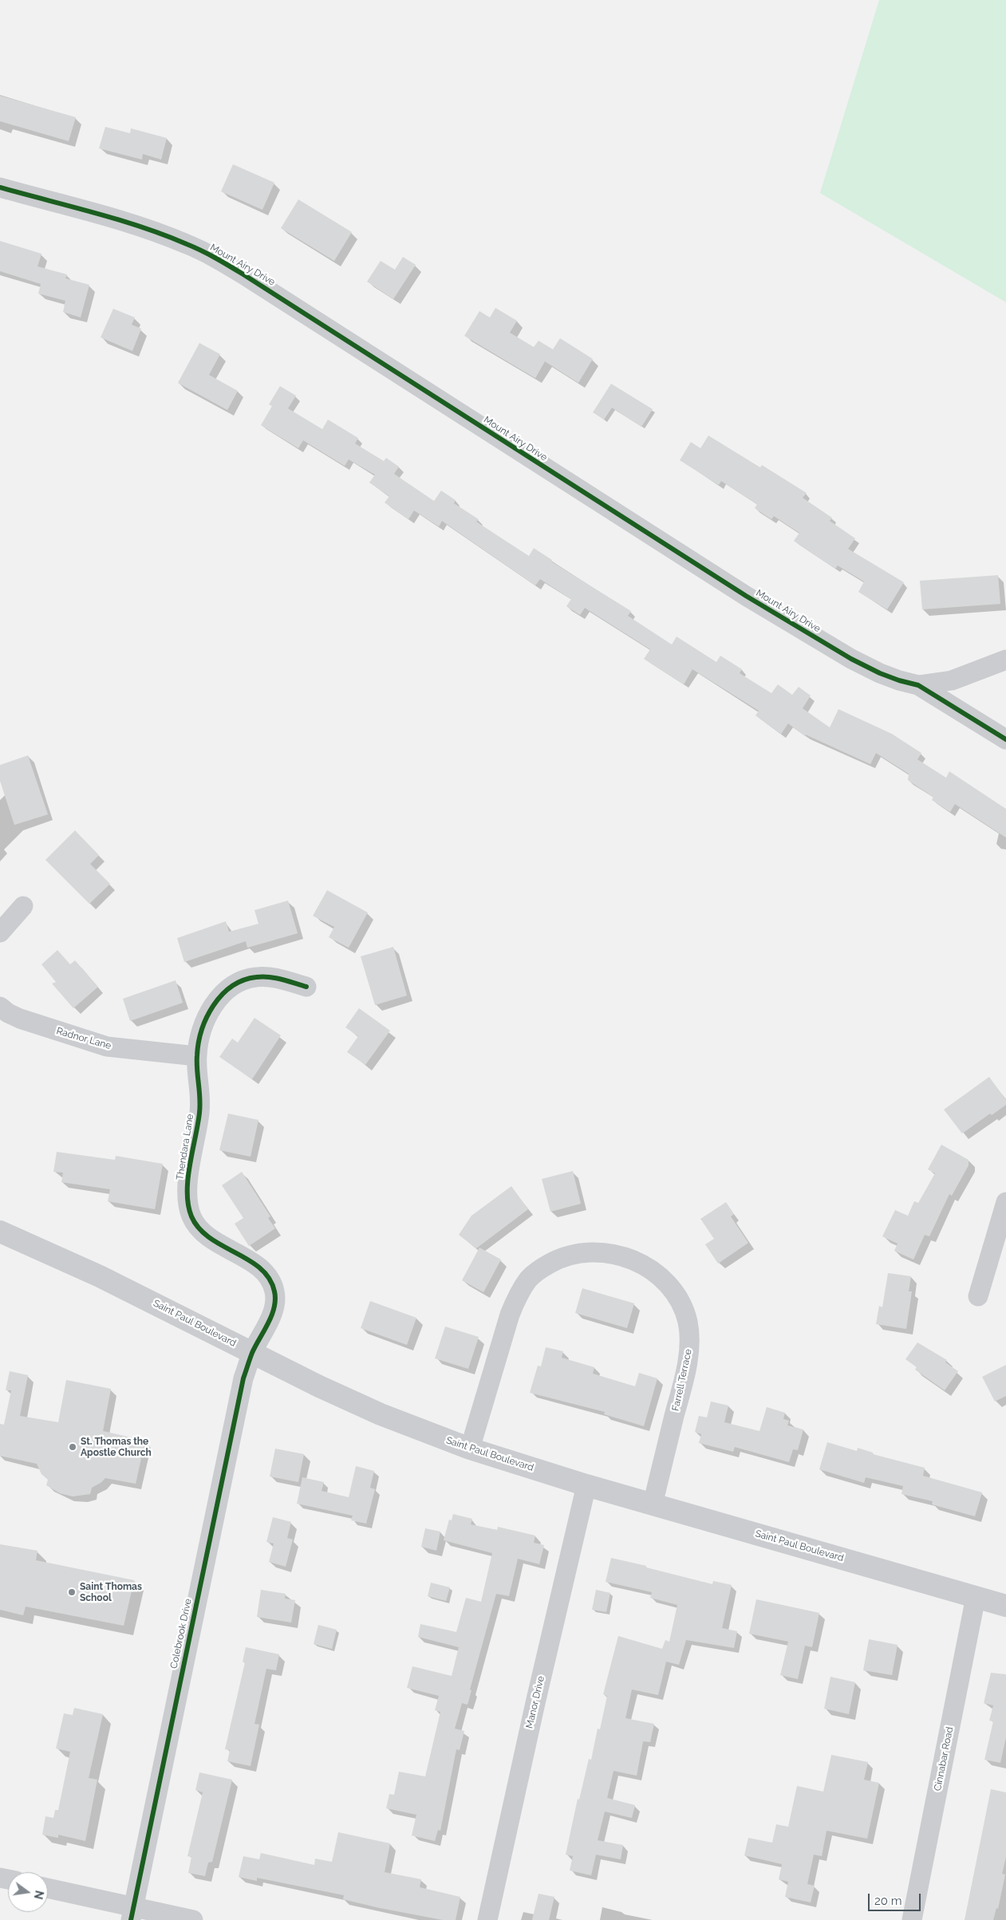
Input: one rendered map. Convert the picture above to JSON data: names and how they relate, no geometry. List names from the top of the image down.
{
  "streets": {
    "street": [
      "Mount Airy Drive",
      "Radnor Lane",
      "Thendara Lane",
      "Saint Paul Boulevard",
      "Farrell Terrace",
      "Colebrook Drive",
      "Manor Drive",
      "Cinnabar Road"
    ]
  },
  "crossings": [
    ["Radnor Lane", "Thendara Lane"],
    ["Thendara Lane", "Saint Paul Boulevard"],
    ["Thendara Lane", "Colebrook Drive"],
    ["Saint Paul Boulevard", "Farrell Terrace"],
    ["Saint Paul Boulevard", "Colebrook Drive"],
    ["Saint Paul Boulevard", "Manor Drive"],
    ["Saint Paul Boulevard", "Cinnabar Road"]
  ],
  "places": ["St. Thomas the Apostle Church", "Saint Thomas School"],
  "scale_bar": "20 m",
  "north": "right"
}
